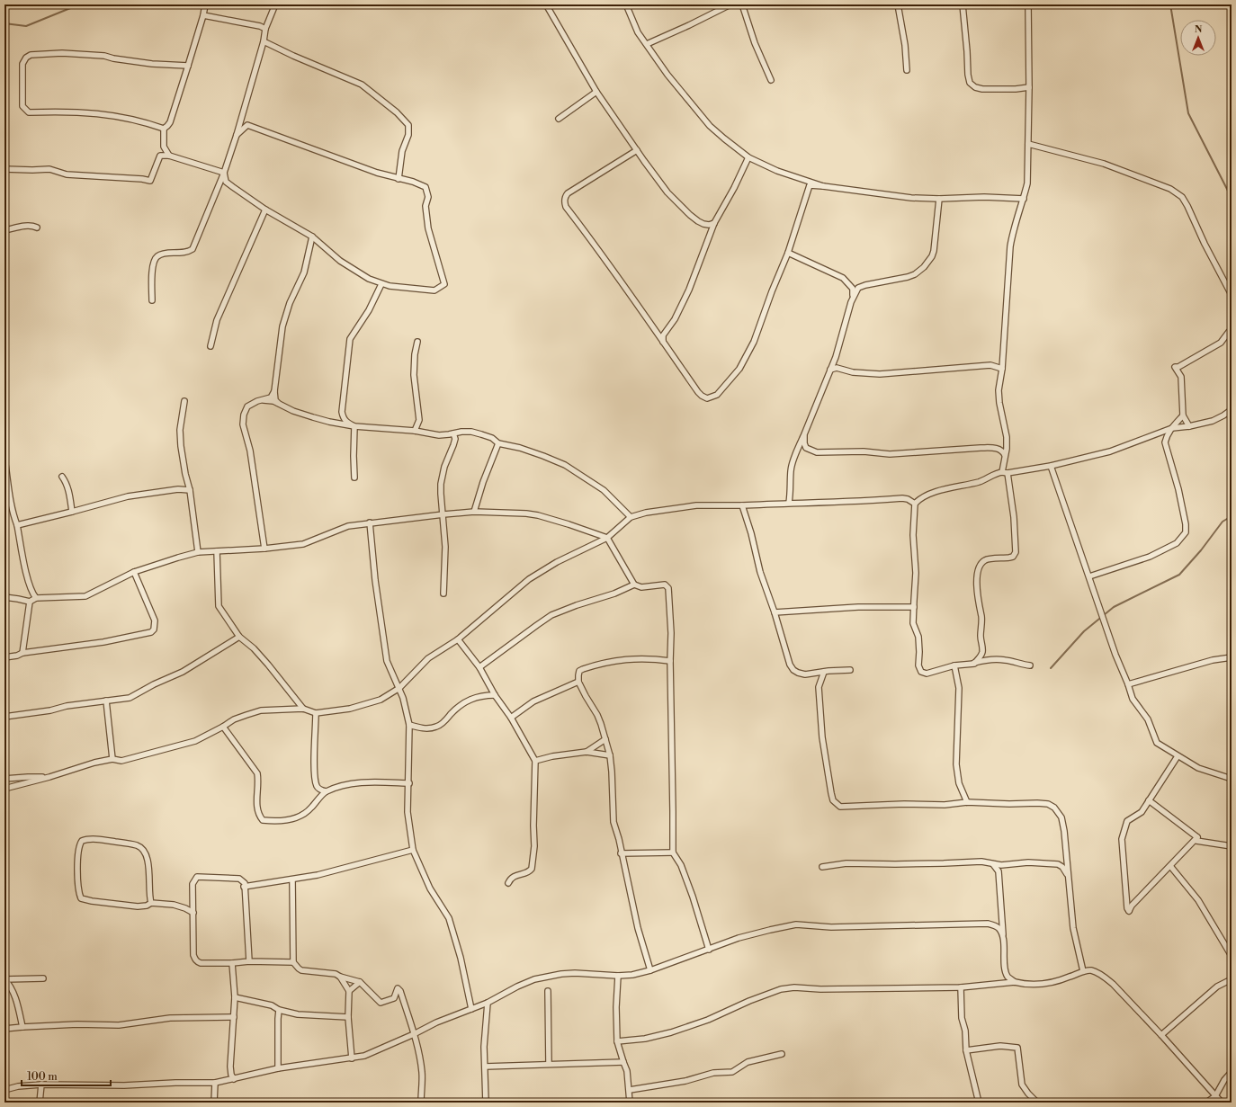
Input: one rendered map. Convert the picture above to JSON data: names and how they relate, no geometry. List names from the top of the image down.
{
  "scale_bar": "100 m",
  "north": "top"
}
